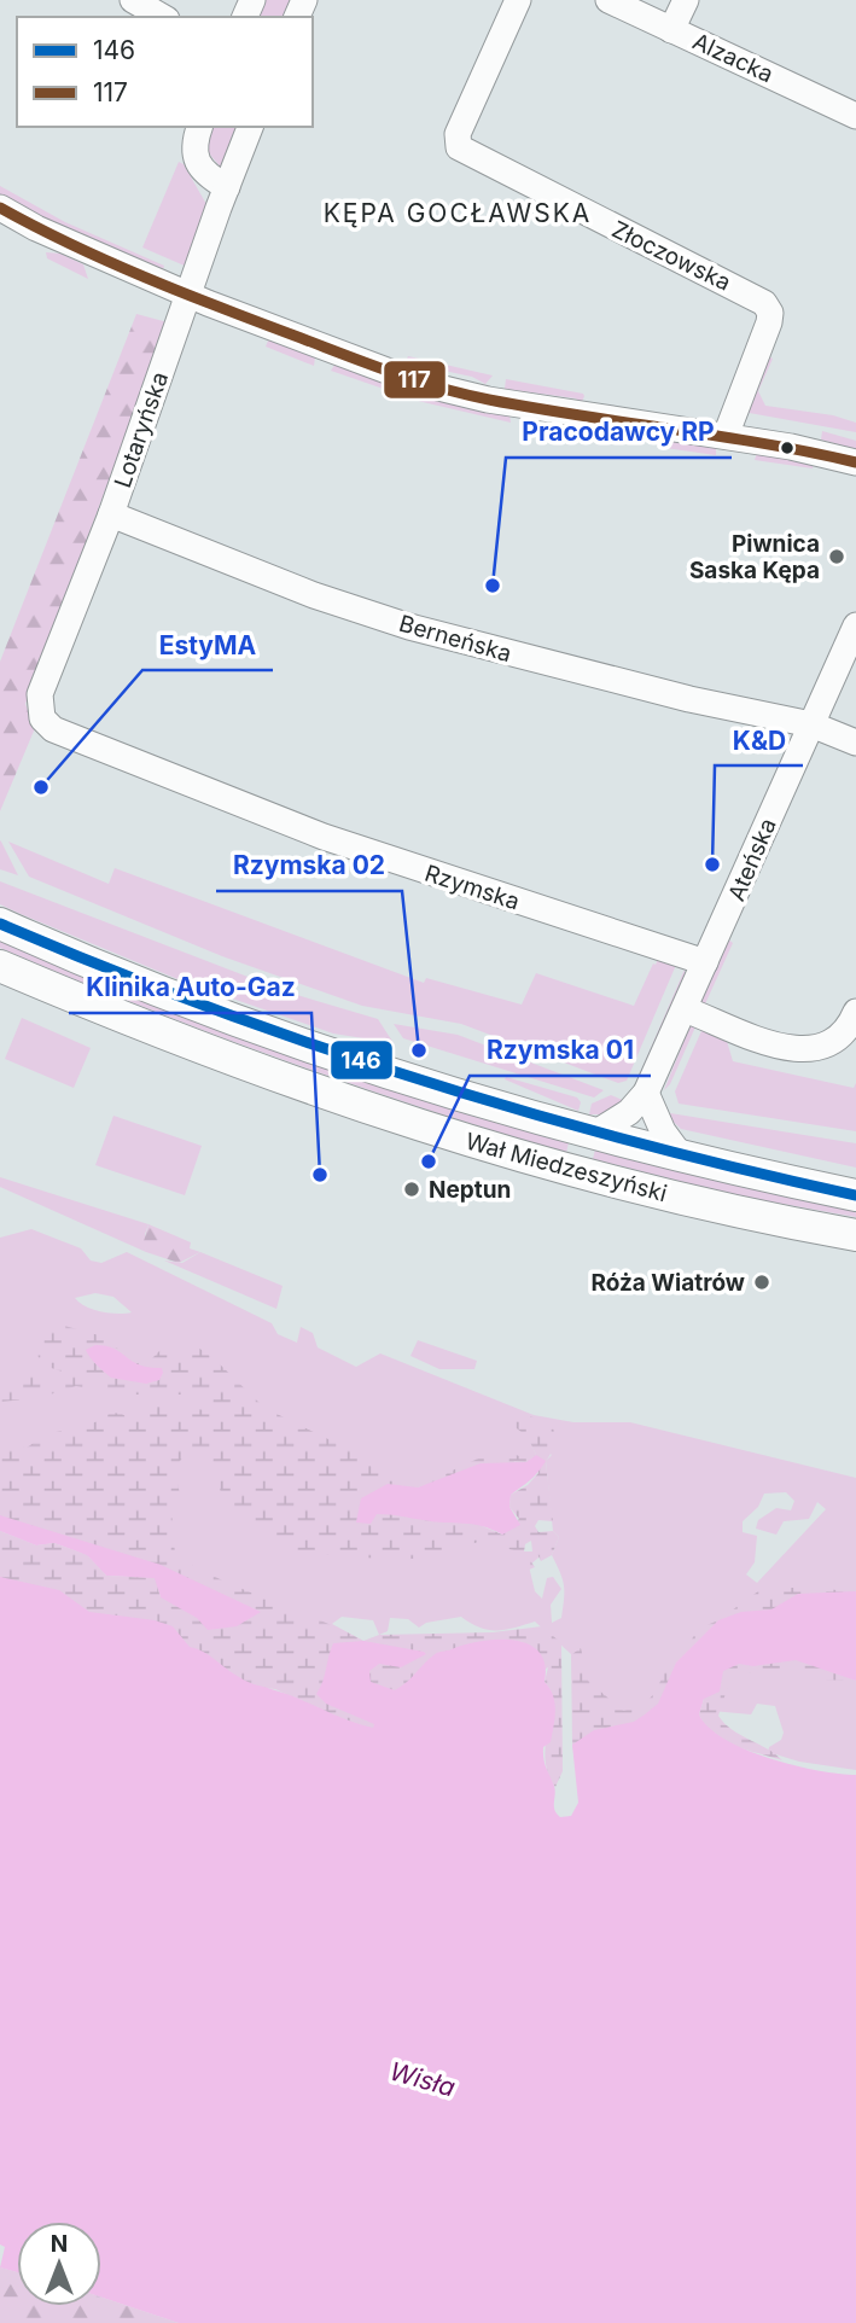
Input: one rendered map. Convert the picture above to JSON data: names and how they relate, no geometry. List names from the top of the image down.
{
  "streets": {
    "main road": ["Wał Miedzeszyński"],
    "street": [
      "Alzacka",
      "Złoczowska",
      "Lotaryńska",
      "Berneńska",
      "Ateńska",
      "Rzymska"
    ]
  },
  "crossings": [
    ["Lotaryńska", "Berneńska"],
    ["Lotaryńska", "Rzymska"],
    ["Berneńska", "Ateńska"],
    ["Ateńska", "Rzymska"],
    ["Ateńska", "Wał Miedzeszyński"]
  ],
  "districts": ["KĘPA GOCŁAWSKA"],
  "water": ["Wisła"],
  "places": [
    "Piwnica Saska Kępa",
    "Pracodawcy RP",
    "EstyMA",
    "K&D",
    "Rzymska 02",
    "Rzymska 01",
    "Klinika Auto-Gaz",
    "Neptun",
    "Róża Wiatrów"
  ],
  "lines": ["transit line 117", "transit line 146"],
  "legend": ["146", "117"],
  "north": "top"
}
